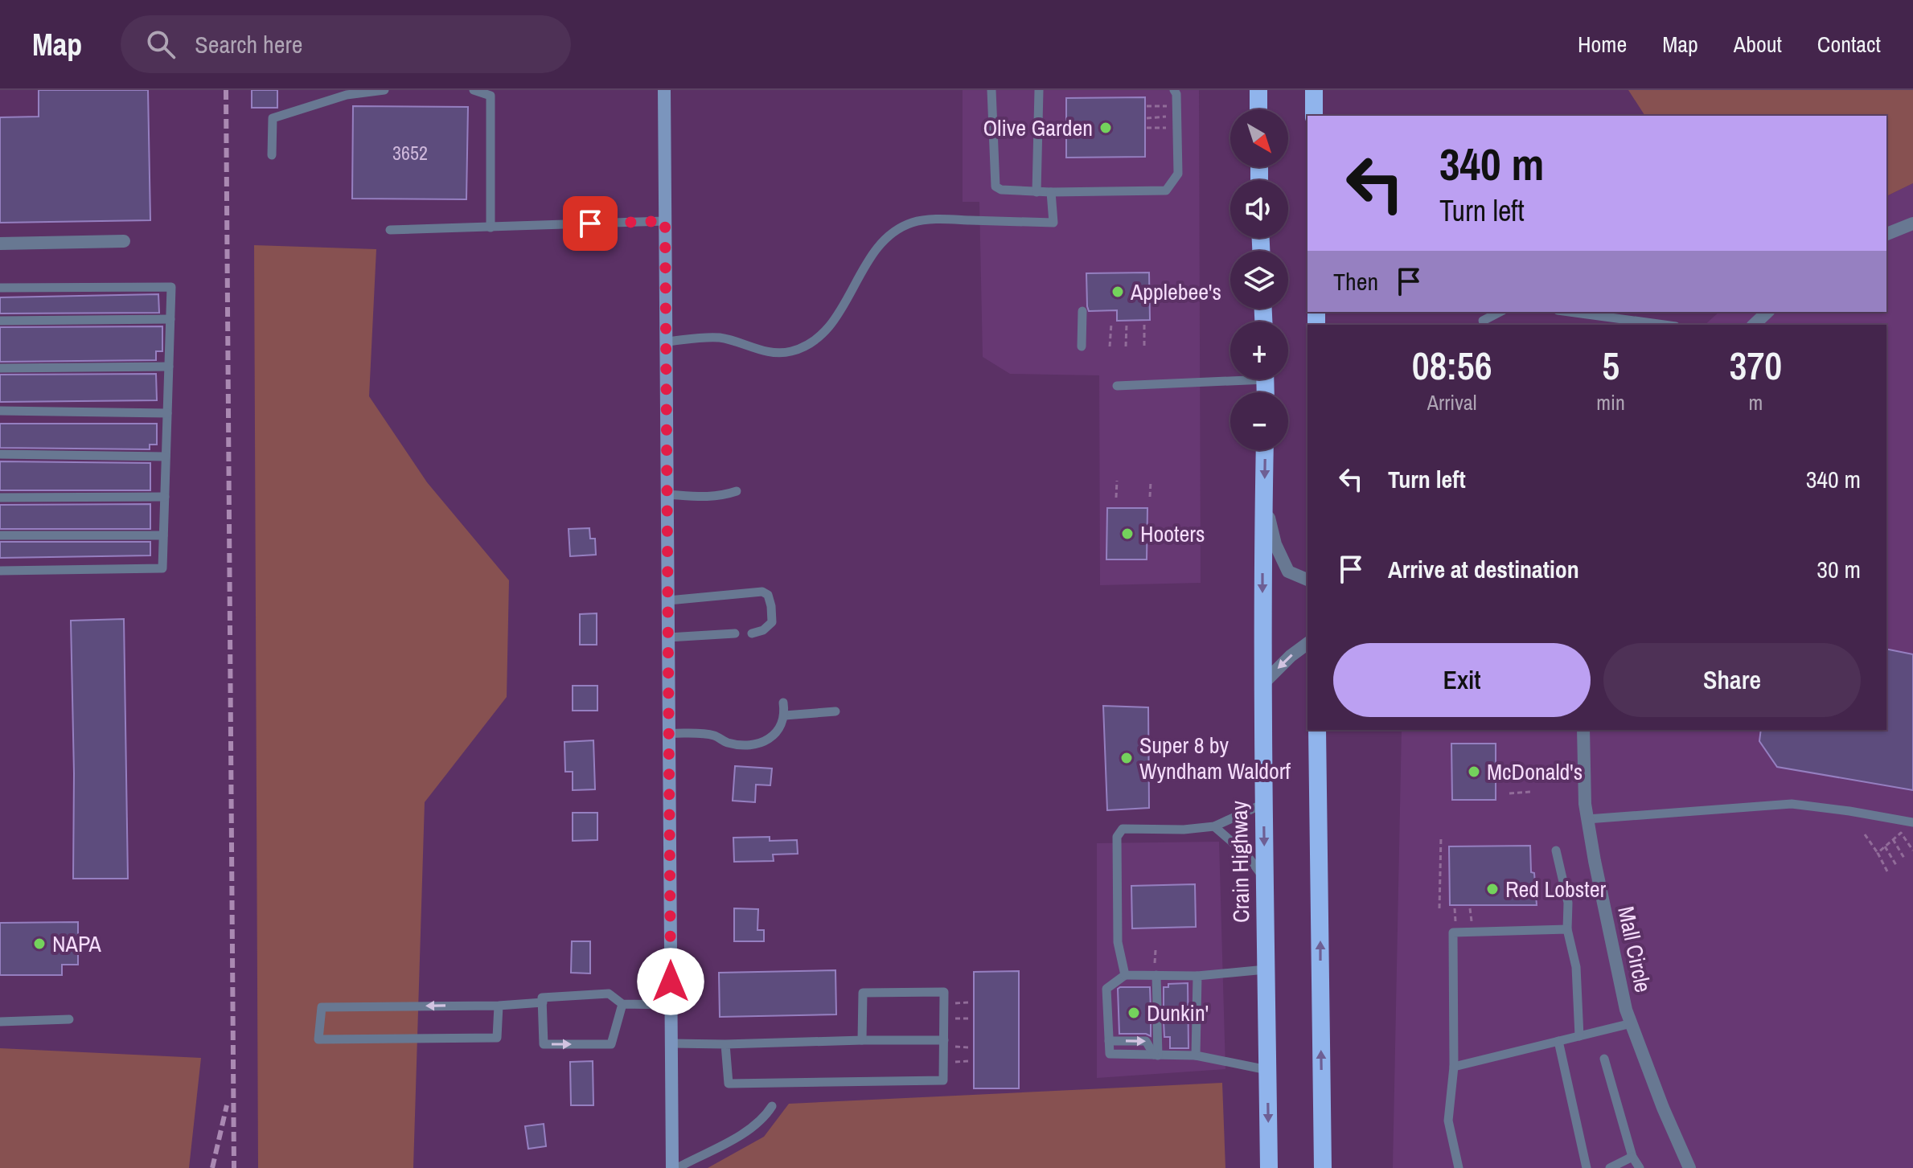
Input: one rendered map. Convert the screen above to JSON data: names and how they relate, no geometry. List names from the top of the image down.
{
  "streets": {
    "highway": ["Crain Highway"],
    "street": ["Mall Circle"]
  },
  "places": [
    "Olive Garden",
    "Applebee's",
    "Hooters",
    "Super 8 by Wyndham Waldorf",
    "McDonald's",
    "Red Lobster",
    "NAPA",
    "Dunkin'"
  ],
  "house_numbers": ["3652"],
  "north": "bottom right",
  "page": {
    "header": "Map",
    "search": "Search here",
    "nav": [
      "Home",
      "Map",
      "About",
      "Contact"
    ],
    "map_buttons": ["+", "−"],
    "turn": ["340 m", "Turn left"],
    "then": "Then",
    "eta": [
      "08:56",
      "Arrival",
      "5",
      "min",
      "370",
      "m"
    ],
    "list": [
      {
        "name": "Turn left",
        "value": "340 m"
      },
      {
        "name": "Arrive at destination",
        "value": "30 m"
      }
    ],
    "buttons": ["Exit", "Share"]
  }
}
